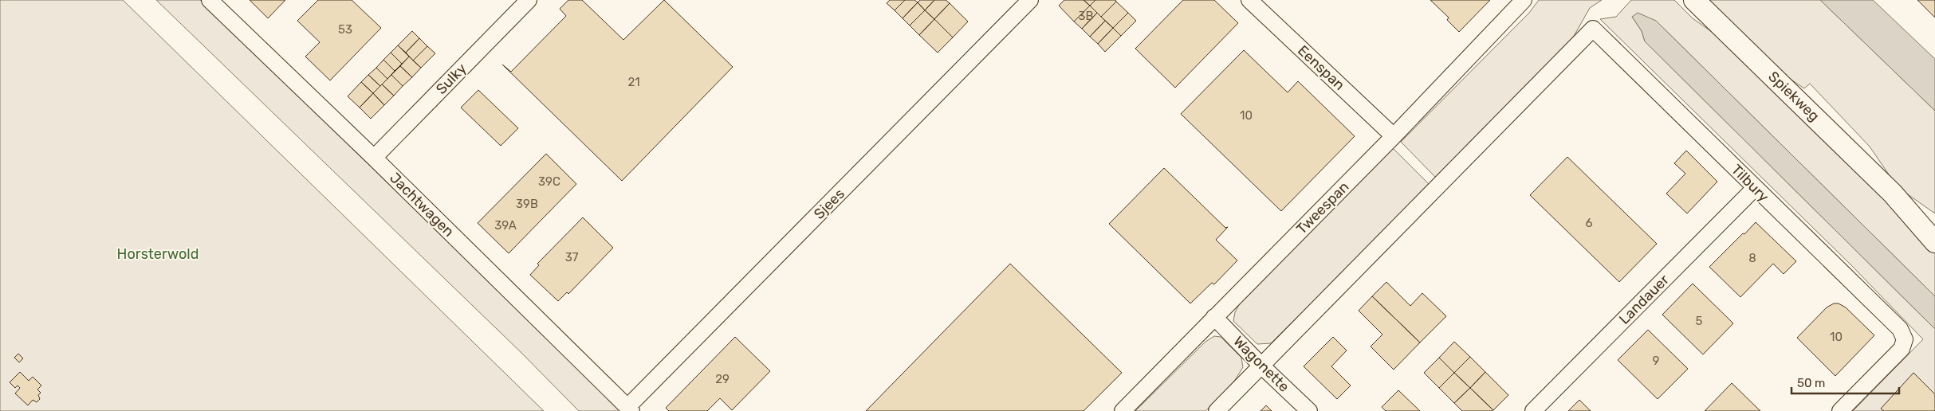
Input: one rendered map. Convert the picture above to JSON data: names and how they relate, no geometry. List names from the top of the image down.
{
  "streets": {
    "main road": ["Spiekweg"],
    "street": [
      "Eenspan",
      "Sulky",
      "Tilbury",
      "Sjees",
      "Jachtwagen",
      "Tweespan",
      "Landauer",
      "Wagonette"
    ]
  },
  "crossings": [
    ["Eenspan", "Tweespan"],
    ["Sulky", "Jachtwagen"],
    ["Tilbury", "Landauer"],
    ["Tilbury", "Wagonette"],
    ["Sjees", "Jachtwagen"],
    ["Tweespan", "Wagonette"]
  ],
  "parks": ["Horsterwold"],
  "house_numbers": [
    "3B",
    "53",
    "21",
    "10",
    "39C",
    "39B",
    "6",
    "39A",
    "37",
    "8",
    "5",
    "10",
    "9",
    "29"
  ],
  "scale_bar": "50 m"
}
